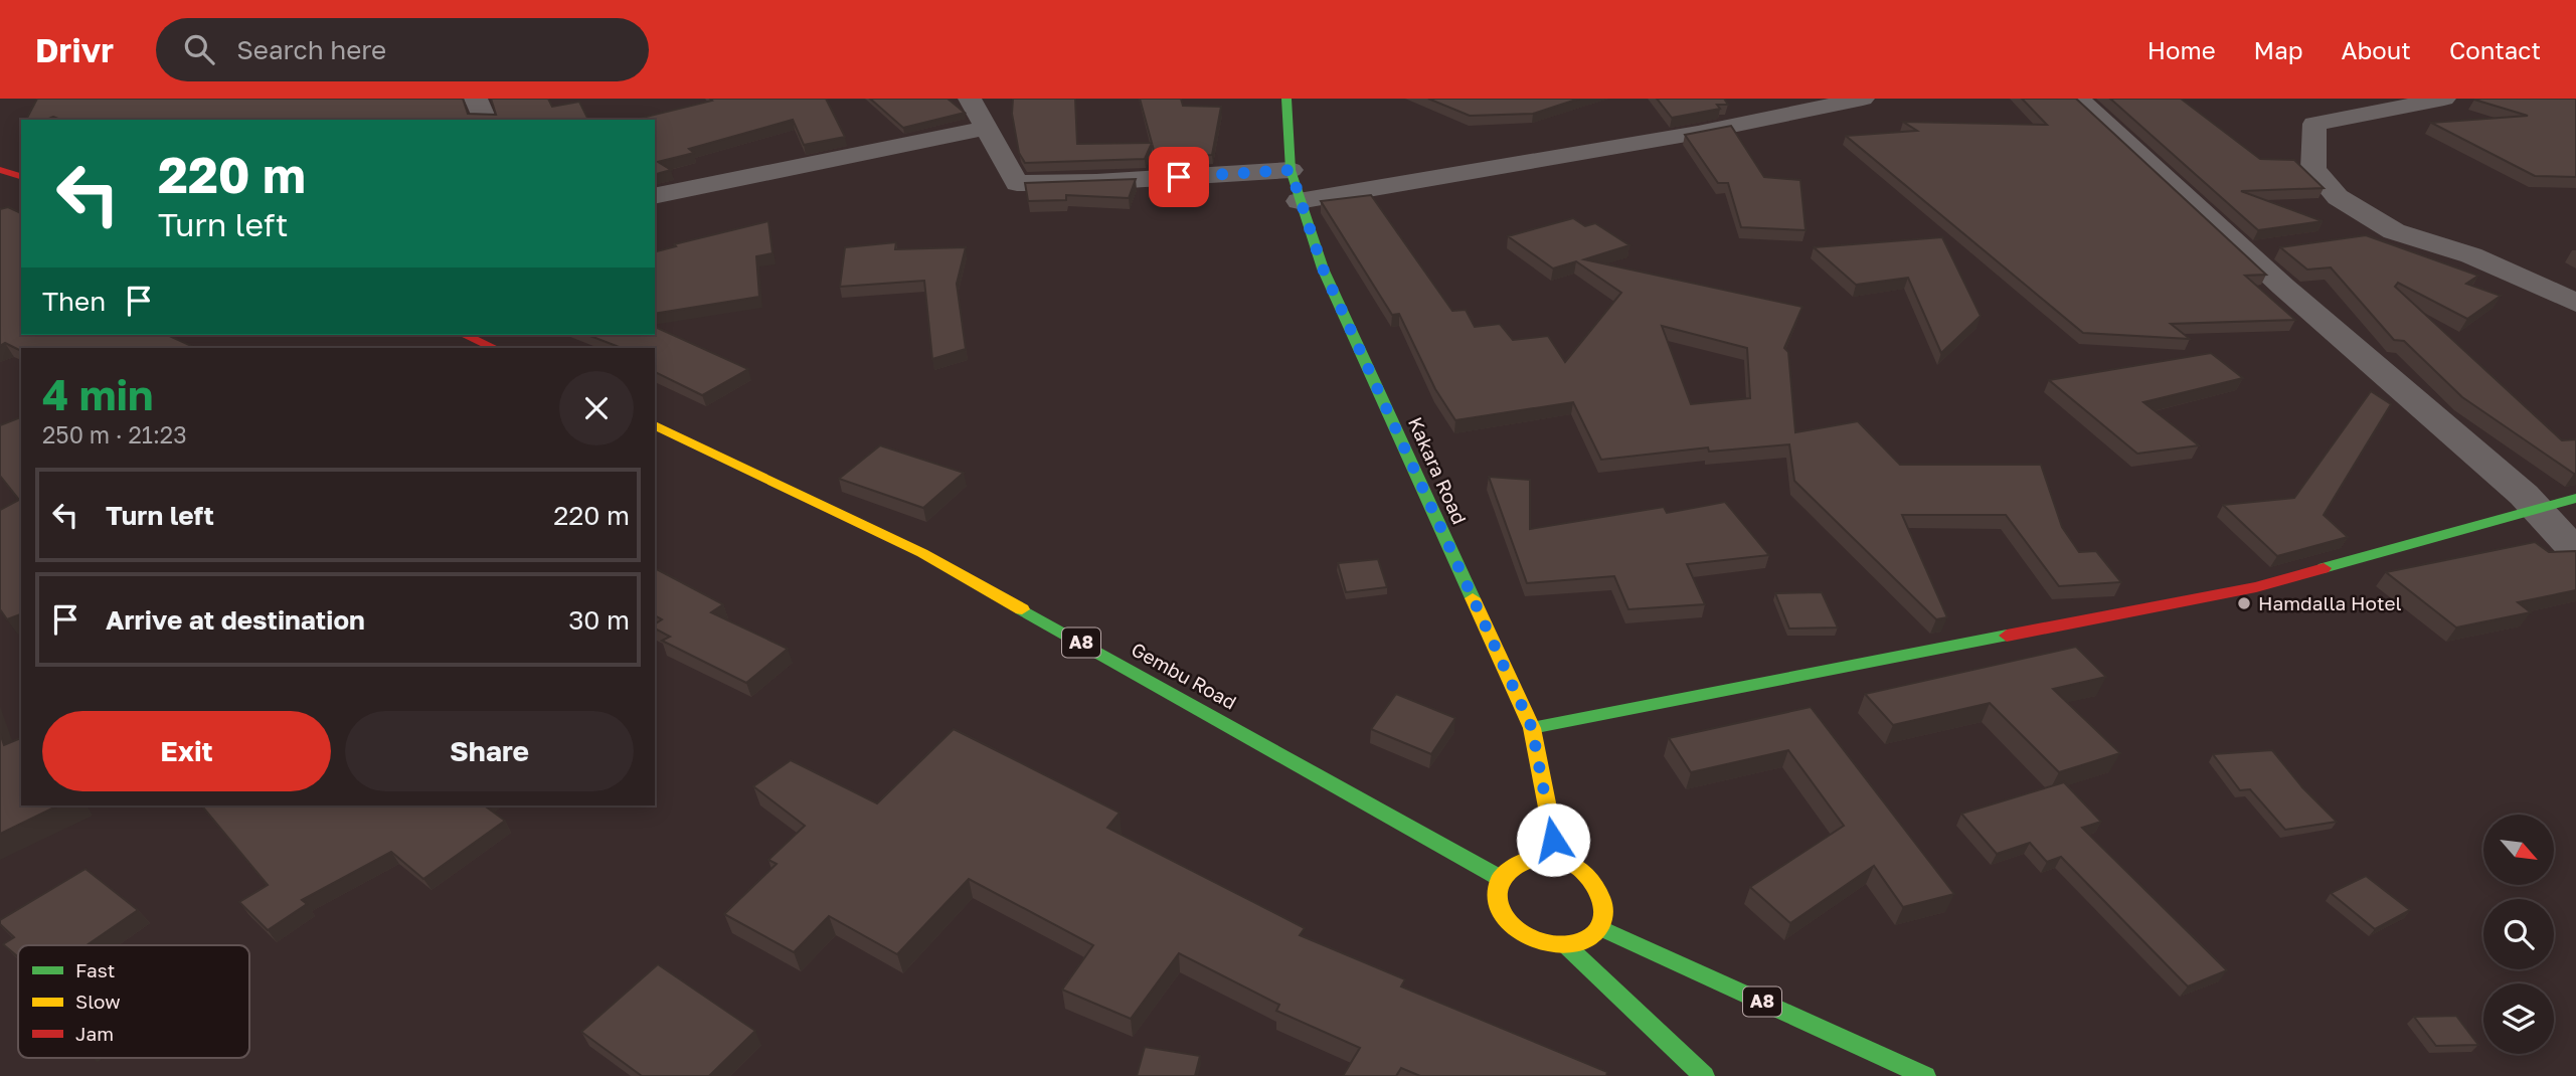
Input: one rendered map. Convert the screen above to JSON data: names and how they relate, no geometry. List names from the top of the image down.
{
  "streets": {
    "street": ["Kakara Road", "A8", "Gembu Road"]
  },
  "crossings": [
    ["Kakara Road", "A8"],
    ["Kakara Road", "Gembu Road"],
    ["A8", "Gembu Road"]
  ],
  "places": ["Hamdalla Hotel"],
  "legend": ["Fast", "Slow", "Jam"],
  "north": "bottom right",
  "page": {
    "header": "Drivr",
    "search": "Search here",
    "nav": [
      "Home",
      "Map",
      "About",
      "Contact"
    ],
    "turn": ["220 m", "Turn left"],
    "then": "Then",
    "heading": ["4 min", "250 m · 21:23"],
    "list": [
      {
        "name": "Turn left",
        "value": "220 m"
      },
      {
        "name": "Arrive at destination",
        "value": "30 m"
      }
    ],
    "buttons": ["Exit", "Share"]
  }
}
